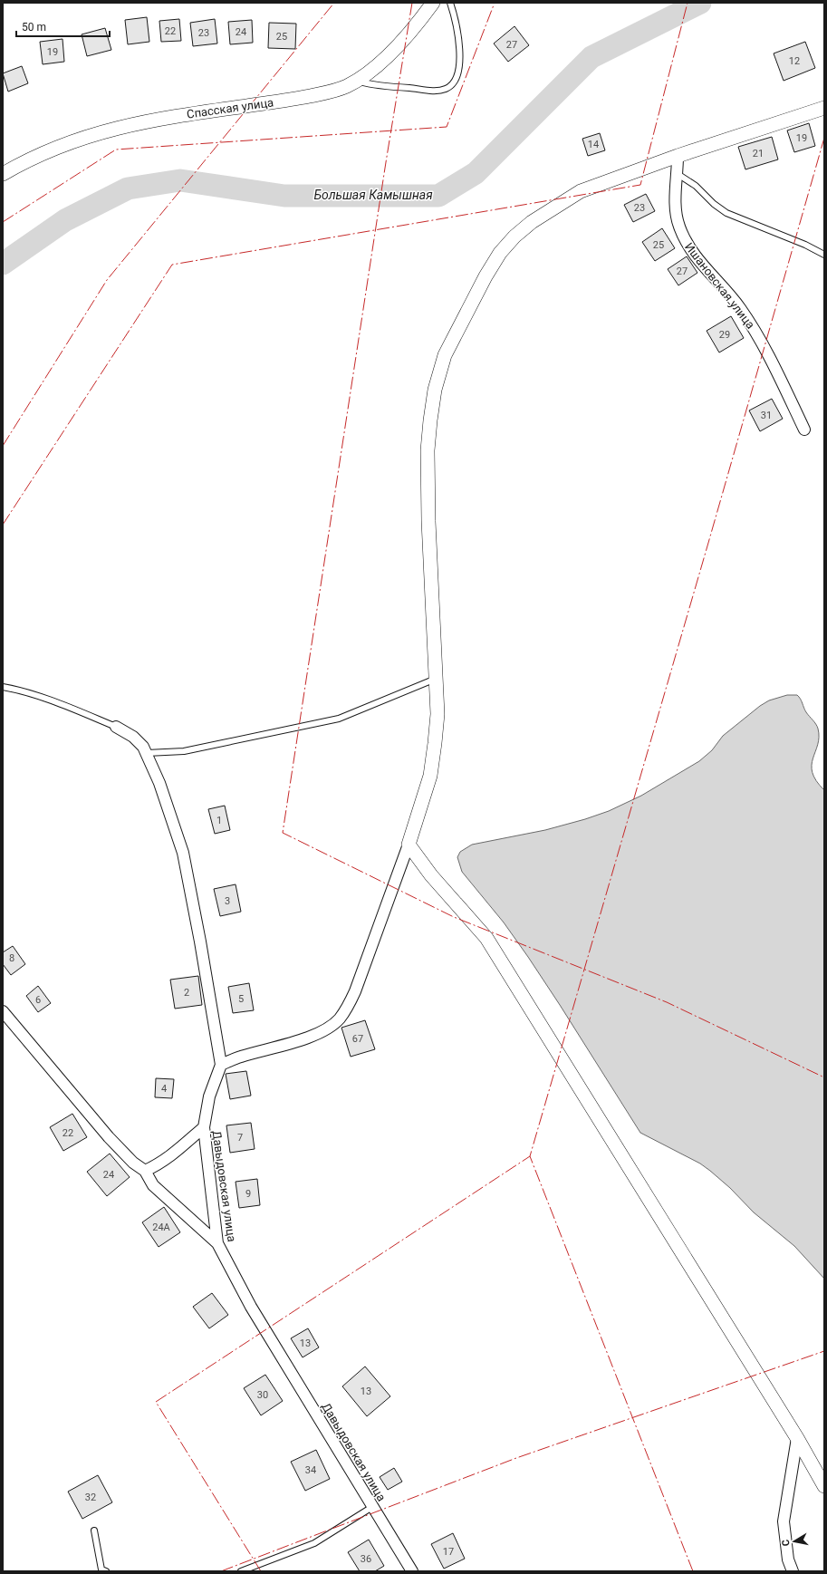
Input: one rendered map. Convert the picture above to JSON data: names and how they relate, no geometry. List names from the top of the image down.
{
  "streets": {
    "street": ["Спасская улица", "Ишановская улица", "Давыдовская улица"]
  },
  "water": ["Большая Камышная"],
  "house_numbers": [
    "22",
    "24",
    "23",
    "25",
    "27",
    "19",
    "12",
    "19",
    "14",
    "21",
    "23",
    "25",
    "27",
    "29",
    "31",
    "1",
    "3",
    "8",
    "2",
    "5",
    "6",
    "67",
    "4",
    "22",
    "7",
    "24",
    "9",
    "24А",
    "13",
    "13",
    "30",
    "34",
    "32",
    "17",
    "36"
  ],
  "scale_bar": "50 m",
  "north": "left"
}
